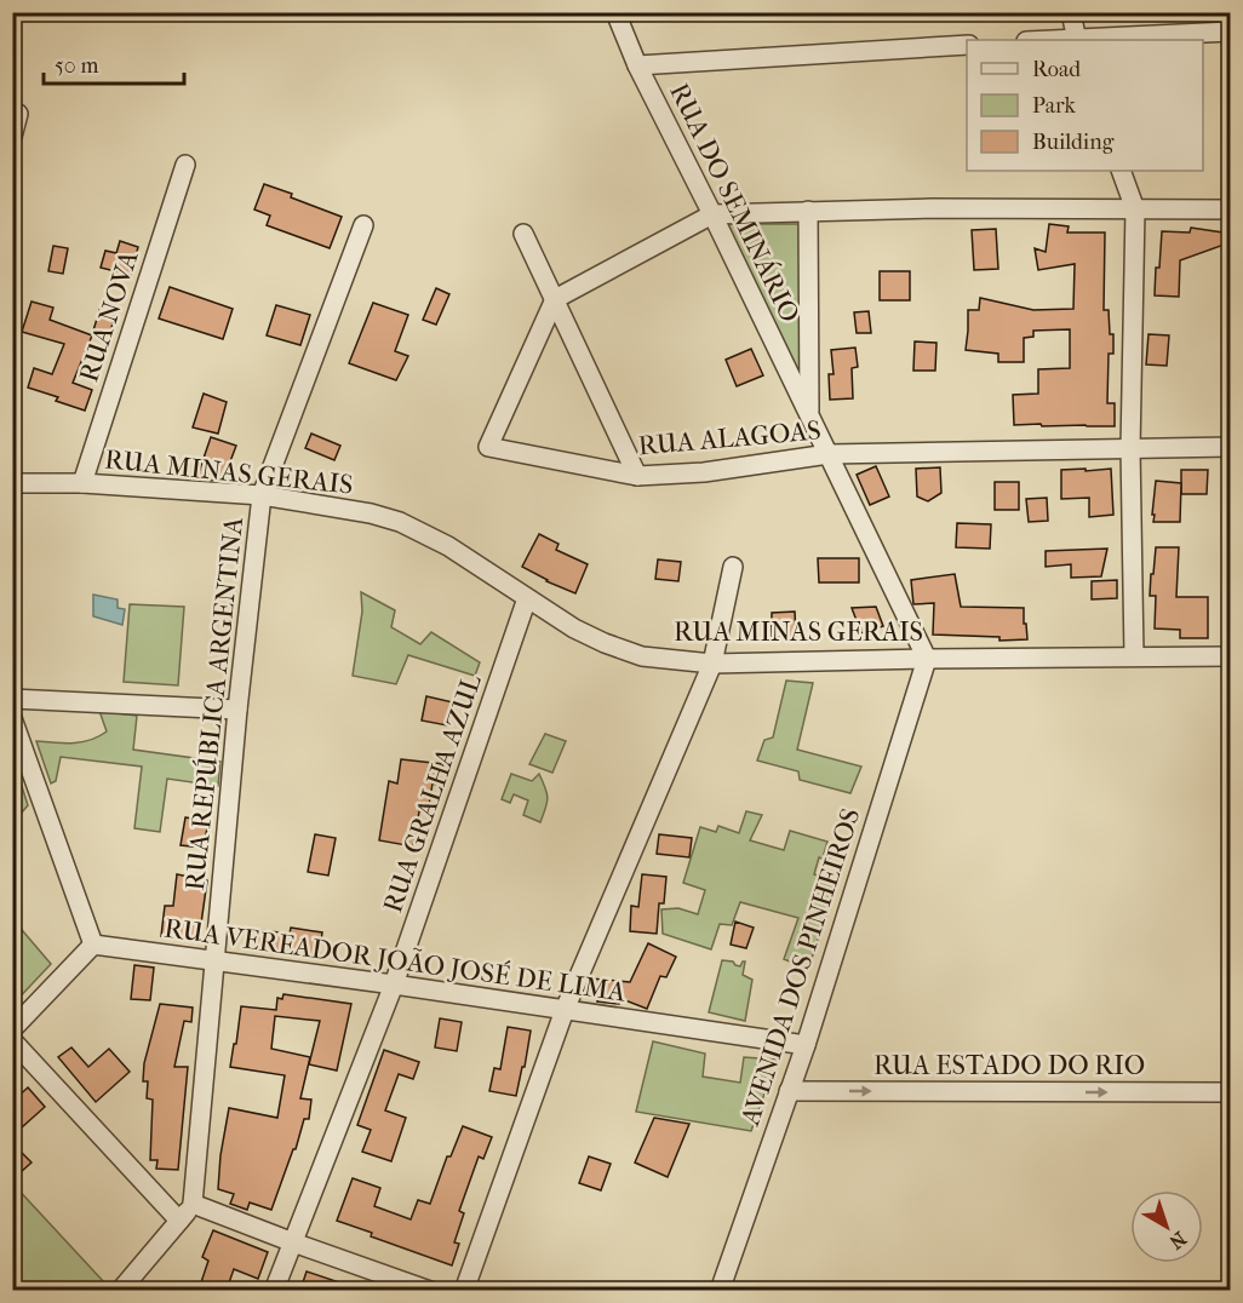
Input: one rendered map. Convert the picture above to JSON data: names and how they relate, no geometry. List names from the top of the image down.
{
  "streets": {
    "street": [
      "RUA DO SEMINÁRIO",
      "RUA NOVA",
      "RUA ALAGOAS",
      "RUA MINAS GERAIS",
      "RUA REPÚBLICA ARGENTINA",
      "RUA GRALHA AZUL",
      "RUA VEREADOR JOÃO JOSÉ DE LIMA",
      "AVENIDA DOS PINHEIROS",
      "RUA ESTADO DO RIO"
    ]
  },
  "crossings": [
    ["RUA DO SEMINÁRIO", "RUA ALAGOAS"],
    ["RUA DO SEMINÁRIO", "RUA MINAS GERAIS"],
    ["RUA DO SEMINÁRIO", "AVENIDA DOS PINHEIROS"],
    ["RUA NOVA", "RUA MINAS GERAIS"],
    ["RUA MINAS GERAIS", "RUA REPÚBLICA ARGENTINA"],
    ["RUA MINAS GERAIS", "RUA GRALHA AZUL"],
    ["RUA MINAS GERAIS", "AVENIDA DOS PINHEIROS"],
    ["RUA REPÚBLICA ARGENTINA", "RUA VEREADOR JOÃO JOSÉ DE LIMA"],
    ["RUA GRALHA AZUL", "RUA VEREADOR JOÃO JOSÉ DE LIMA"],
    ["RUA VEREADOR JOÃO JOSÉ DE LIMA", "AVENIDA DOS PINHEIROS"],
    ["AVENIDA DOS PINHEIROS", "RUA ESTADO DO RIO"]
  ],
  "one_way": ["RUA ESTADO DO RIO"],
  "legend": ["Road", "Park", "Building"],
  "scale_bar": "50 m",
  "north": "bottom right"
}
